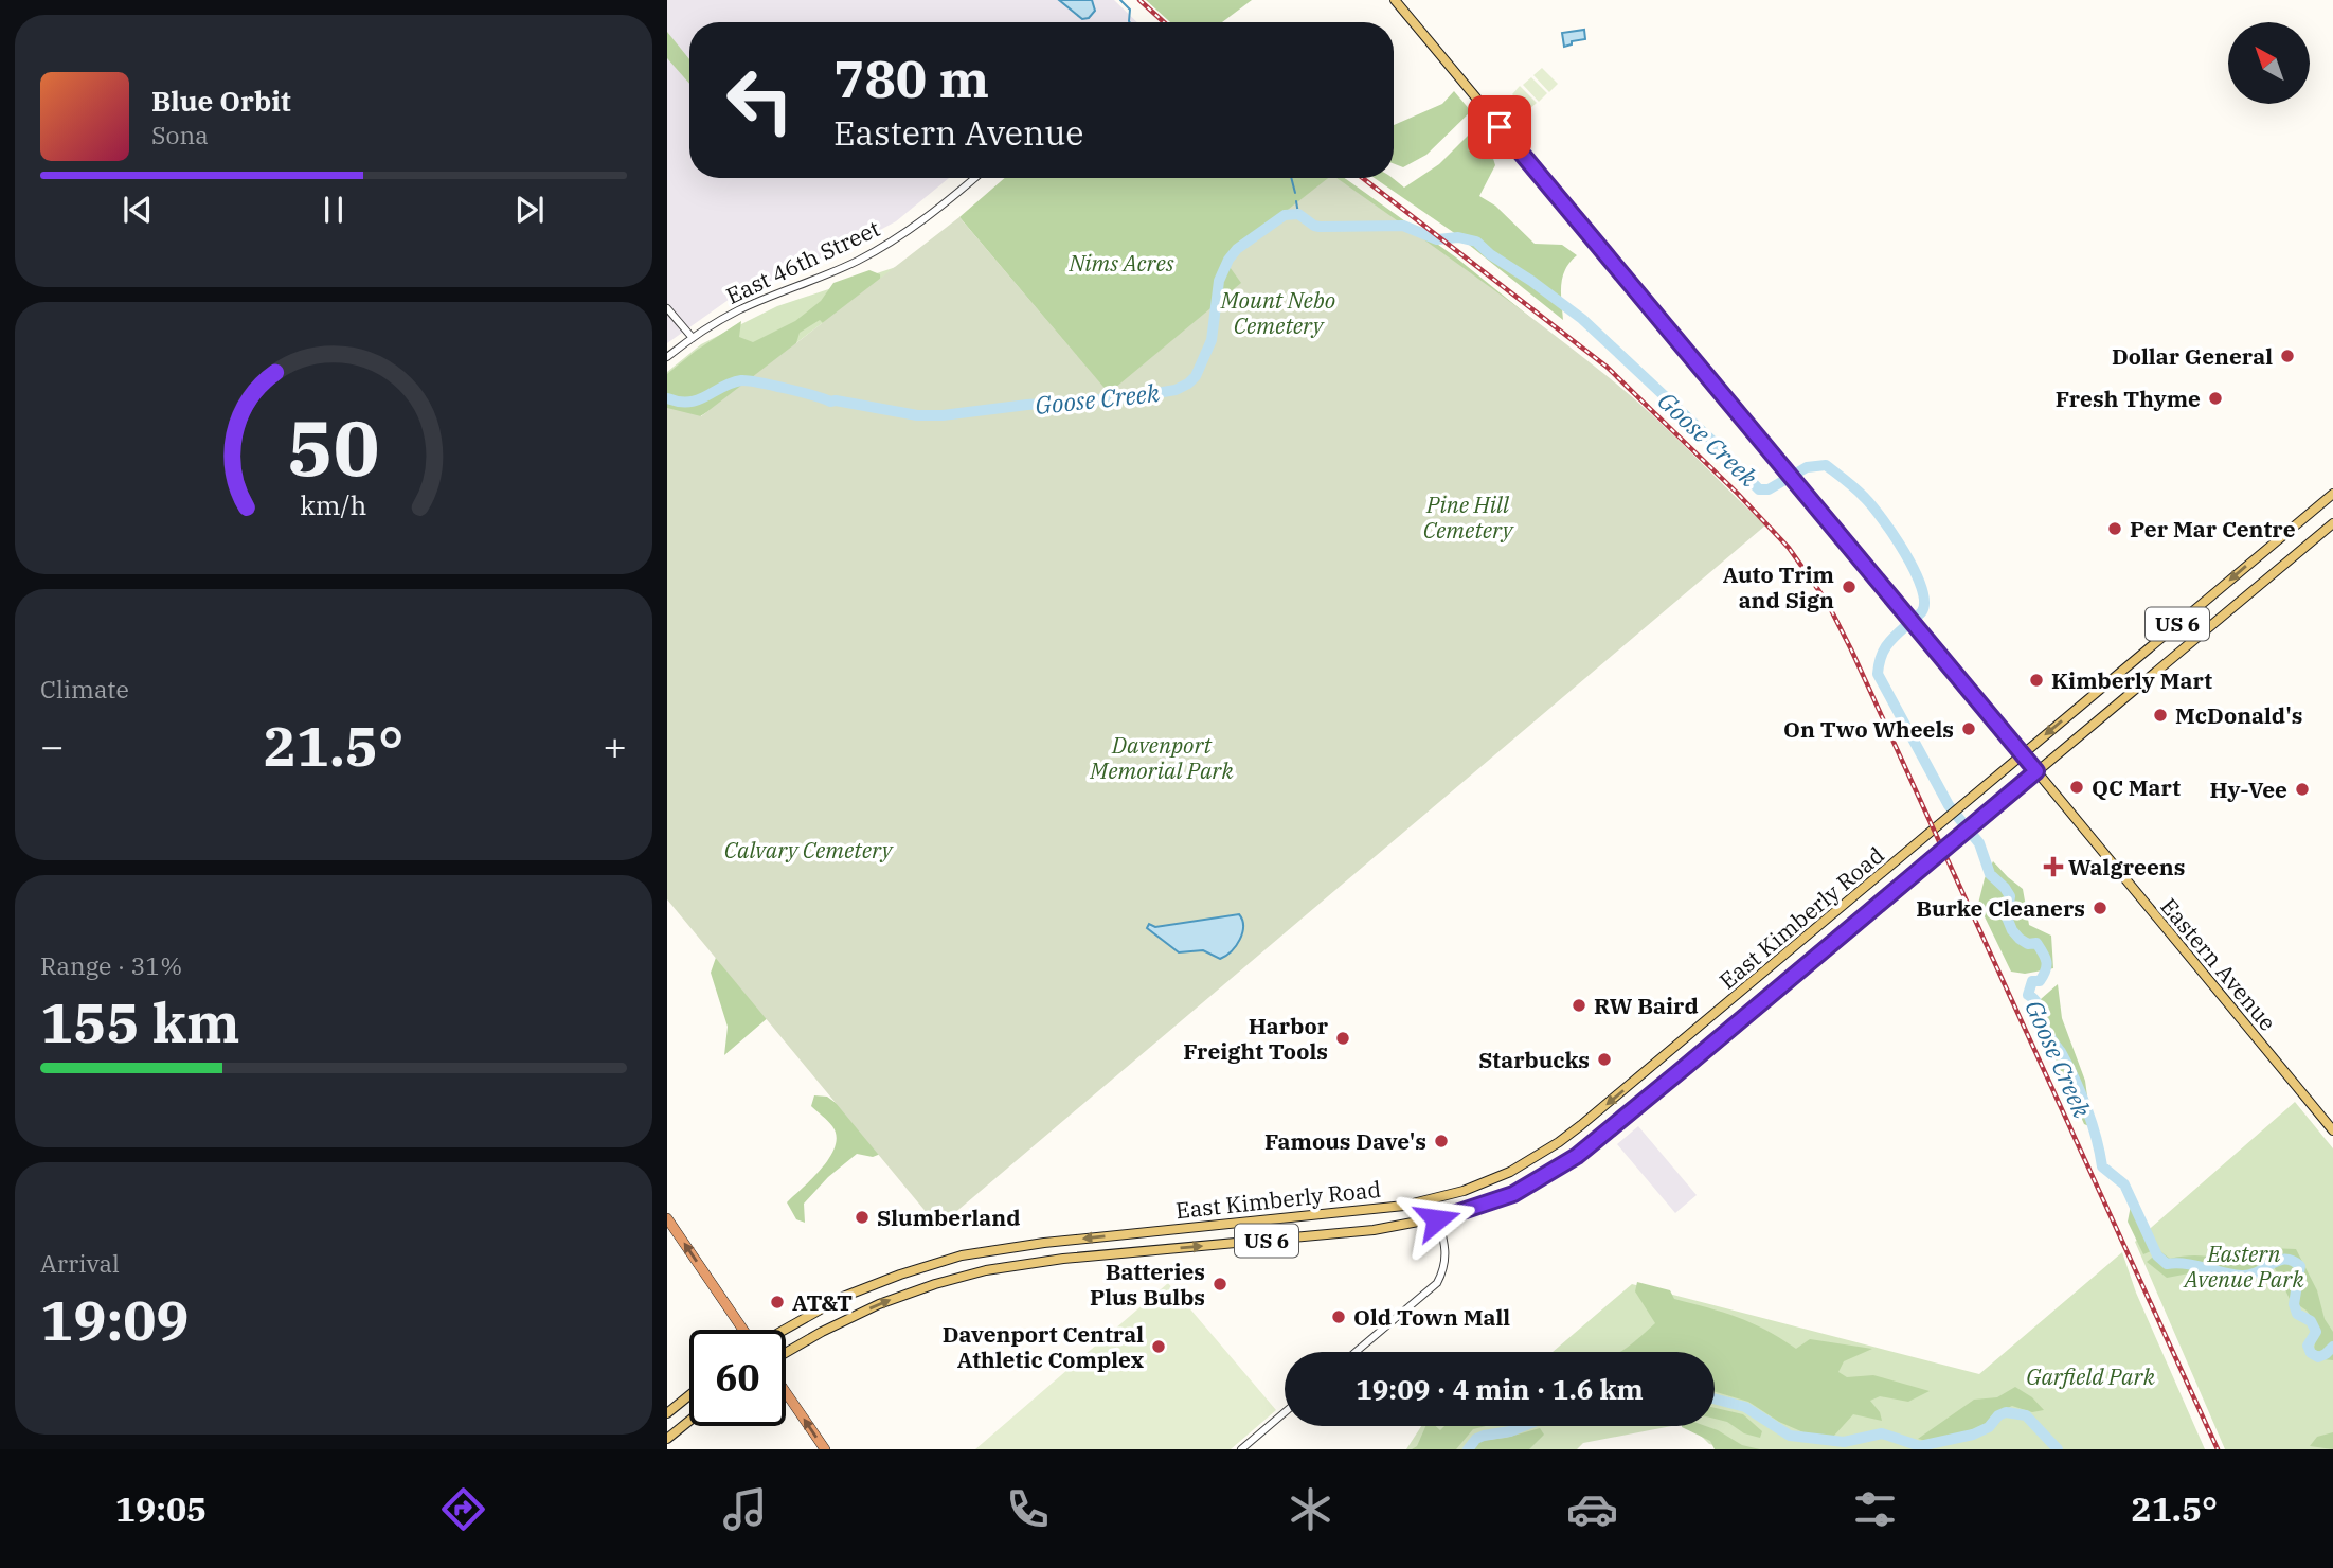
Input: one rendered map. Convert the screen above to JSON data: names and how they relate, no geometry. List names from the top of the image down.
{
  "streets": {
    "main road": ["US 6", "East Kimberly Road", "Eastern Avenue"],
    "street": ["East 46th Street"]
  },
  "crossings": [
    ["East Kimberly Road", "Eastern Avenue"]
  ],
  "water": ["Goose Creek"],
  "parks": [
    "Nims Acres",
    "Mount Nebo Cemetery",
    "Pine Hill Cemetery",
    "Davenport Memorial Park",
    "Calvary Cemetery",
    "Eastern Avenue Park",
    "Garfield Park"
  ],
  "places": {
    "other": [
      "Dollar General",
      "Fresh Thyme",
      "Per Mar Centre",
      "Auto Trim and Sign",
      "Kimberly Mart",
      "McDonald's",
      "On Two Wheels",
      "QC Mart",
      "Hy-Vee",
      "Burke Cleaners",
      "RW Baird",
      "Harbor Freight Tools",
      "Starbucks",
      "Famous Dave's",
      "Slumberland",
      "Batteries Plus Bulbs",
      "AT&T",
      "Old Town Mall",
      "Davenport Central Athletic Complex"
    ],
    "health": ["Walgreens"]
  },
  "north": "top left",
  "page": {
    "turn": ["780 m", "Eastern Avenue"],
    "song": ["Blue Orbit", "Sona"],
    "tile": [
      "Climate",
      ["Range · 31%", "155 km"],
      ["Arrival", "19:09"]
    ],
    "heat": ["−", "21.5°", "+"],
    "limit": "60",
    "trip": "19:09 · 4 min · 1.6 km",
    "tabs": ["19:05", "21.5°"],
    "gauge": ["50", "km/h"]
  }
}
